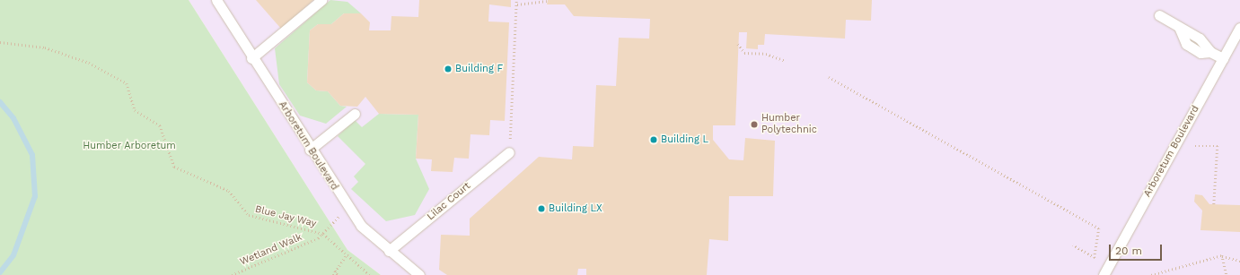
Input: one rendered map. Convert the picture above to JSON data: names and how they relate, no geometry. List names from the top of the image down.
{
  "streets": {
    "lane": ["Arboretum Boulevard", "Lilac Court"],
    "path": ["Blue Jay Way", "Wetland Walk"]
  },
  "crossings": [
    ["Arboretum Boulevard", "Lilac Court"],
    ["Arboretum Boulevard", "Wetland Walk"],
    ["Blue Jay Way", "Wetland Walk"]
  ],
  "parks": ["Humber Arboretum"],
  "places": [
    "Building F",
    "Humber Polytechnic",
    "Building L",
    "Building LX"
  ],
  "scale_bar": "20 m"
}
